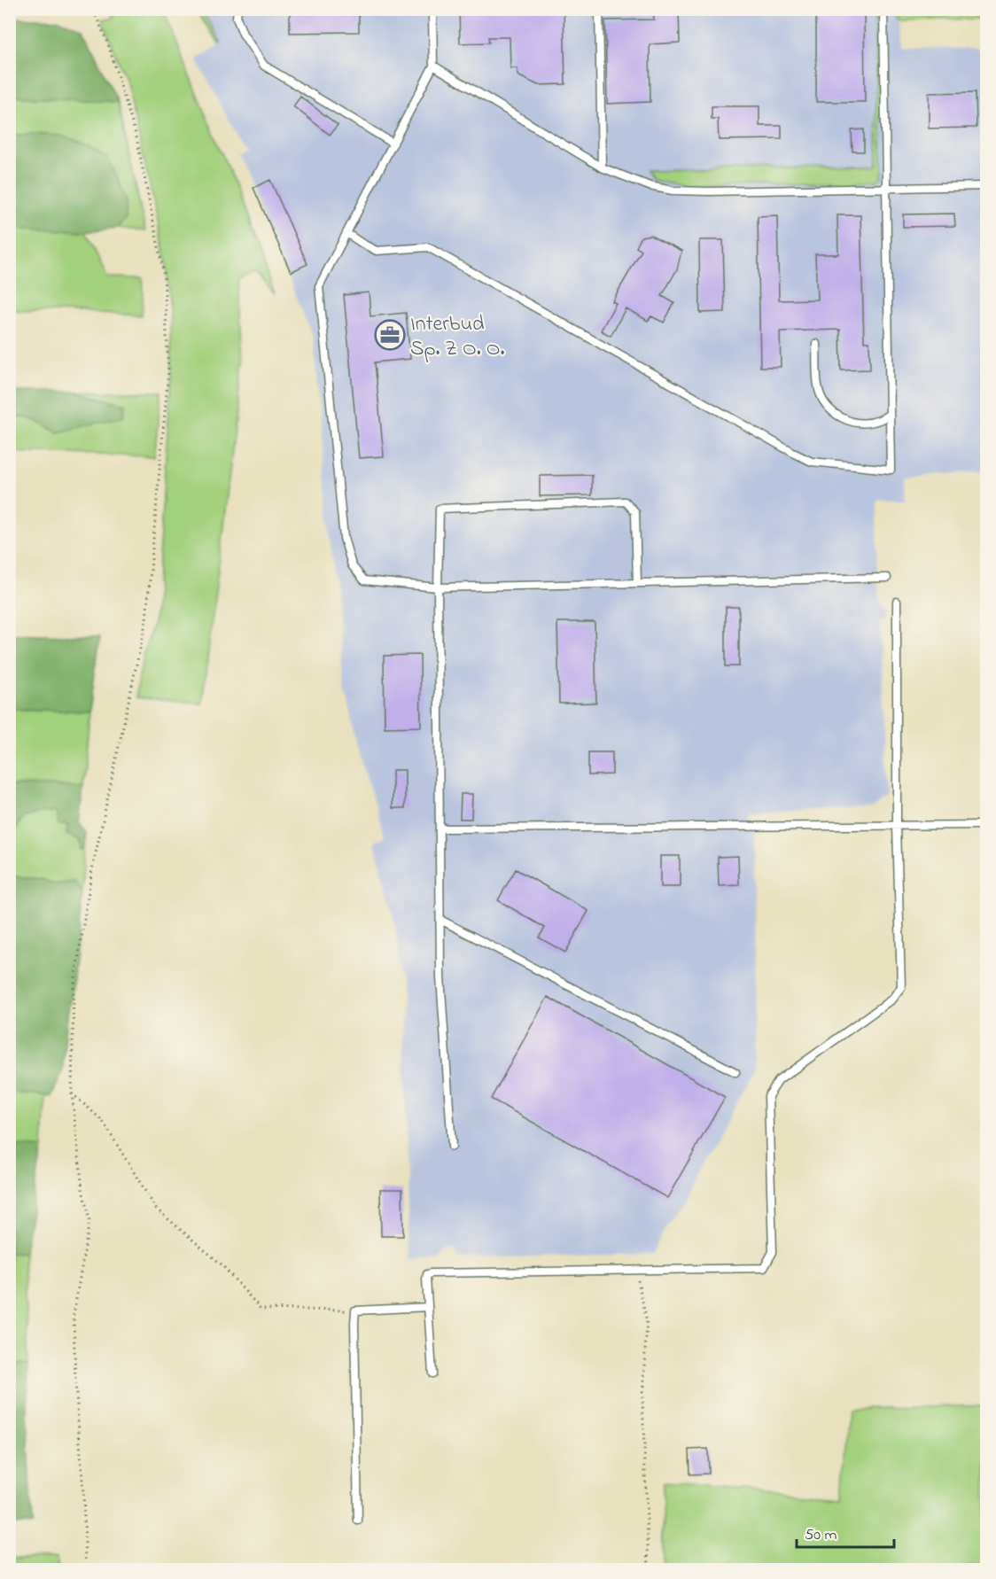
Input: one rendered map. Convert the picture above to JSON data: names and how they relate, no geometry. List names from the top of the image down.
{
  "places": {
    "office": ["Interbud Sp. Z O. O."]
  },
  "scale_bar": "50 m"
}
